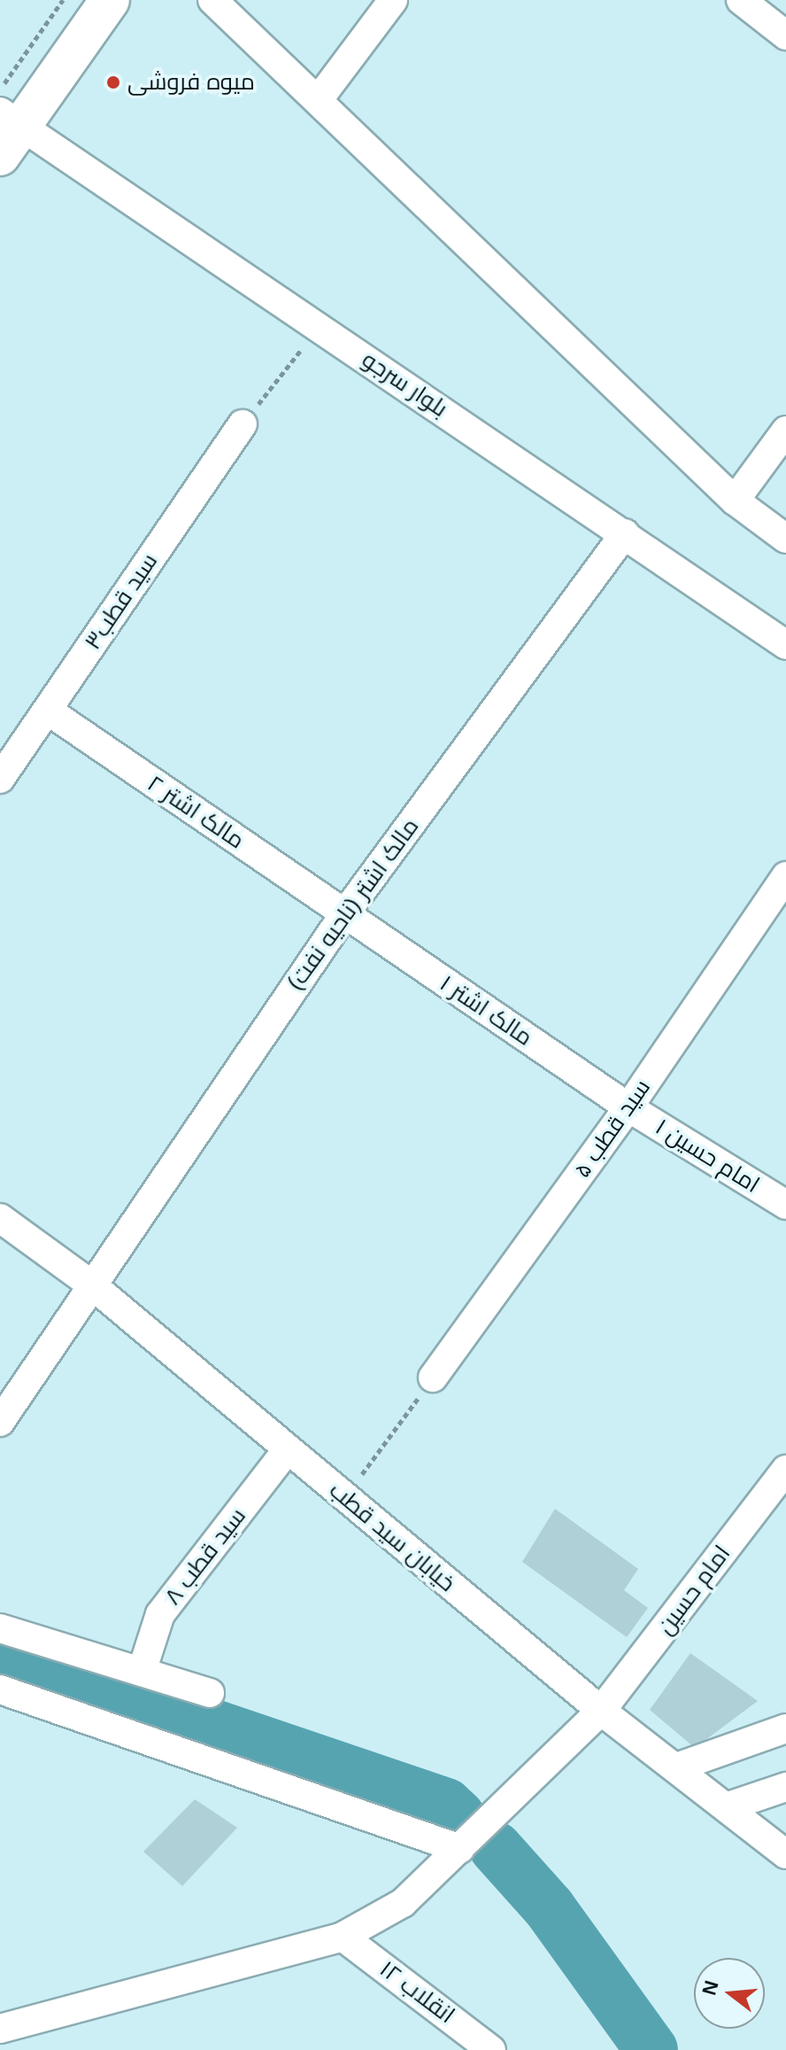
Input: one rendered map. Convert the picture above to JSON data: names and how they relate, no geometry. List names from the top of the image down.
{
  "streets": {
    "street": [
      "بلوار سرجو",
      "سید قطب۳",
      "مالک اشتر ۲",
      "مالک اشتر (ناحیه نفت)",
      "مالک اشتر ۱",
      "سید قطب ۵",
      "امام حسین ۱",
      "خیابان سید قطب",
      "سید قطب ۸",
      "امام حسین",
      "انقلاب ۱۲"
    ]
  },
  "crossings": [
    ["بلوار سرجو", "مالک اشتر (ناحیه نفت)"],
    ["سید قطب۳", "مالک اشتر ۲"],
    ["مالک اشتر ۲", "مالک اشتر (ناحیه نفت)"],
    ["مالک اشتر ۲", "مالک اشتر ۱"],
    ["مالک اشتر (ناحیه نفت)", "مالک اشتر ۱"],
    ["مالک اشتر (ناحیه نفت)", "خیابان سید قطب"],
    ["مالک اشتر ۱", "سید قطب ۵"],
    ["مالک اشتر ۱", "امام حسین ۱"],
    ["سید قطب ۵", "امام حسین ۱"],
    ["خیابان سید قطب", "سید قطب ۸"],
    ["خیابان سید قطب", "امام حسین"],
    ["امام حسین", "انقلاب ۱۲"]
  ],
  "places": ["میوه فروشی"],
  "north": "left"
}
